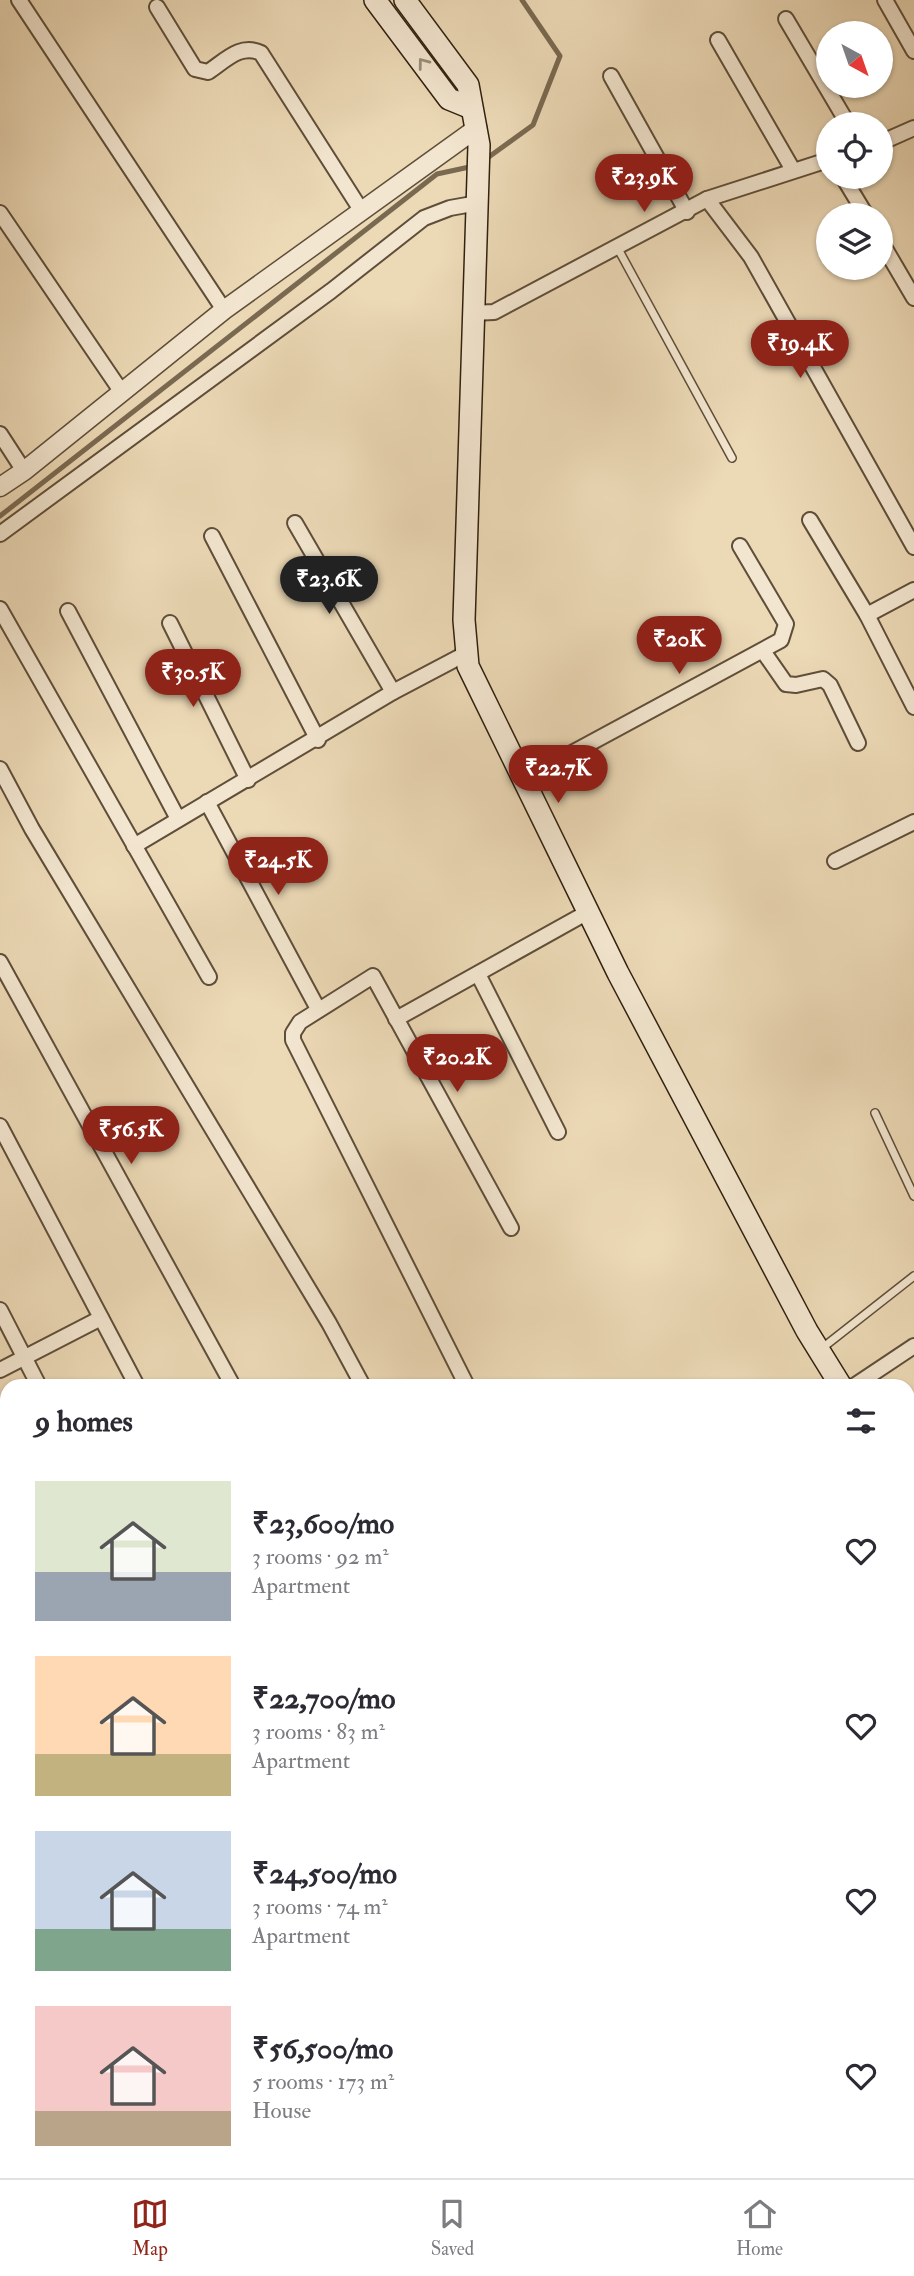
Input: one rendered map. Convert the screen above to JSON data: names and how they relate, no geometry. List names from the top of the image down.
{
  "north": "bottom right",
  "page": {
    "price": [
      "₹23.9K",
      "₹19.4K",
      "₹23.6K",
      "₹20K",
      "₹30.5K",
      "₹22.7K",
      "₹24.5K",
      "₹20.2K",
      "₹56.5K"
    ],
    "heading": "9 homes",
    "list": [
      {
        "name": "₹23,600/mo",
        "note": "3 rooms · 92 m² · Apartment"
      },
      {
        "name": "₹22,700/mo",
        "note": "3 rooms · 83 m² · Apartment"
      },
      {
        "name": "₹24,500/mo",
        "note": "3 rooms · 74 m² · Apartment"
      },
      {
        "name": "₹56,500/mo",
        "note": "5 rooms · 173 m² · House"
      }
    ],
    "tabs": ["Map", "Saved", "Home"]
  }
}
